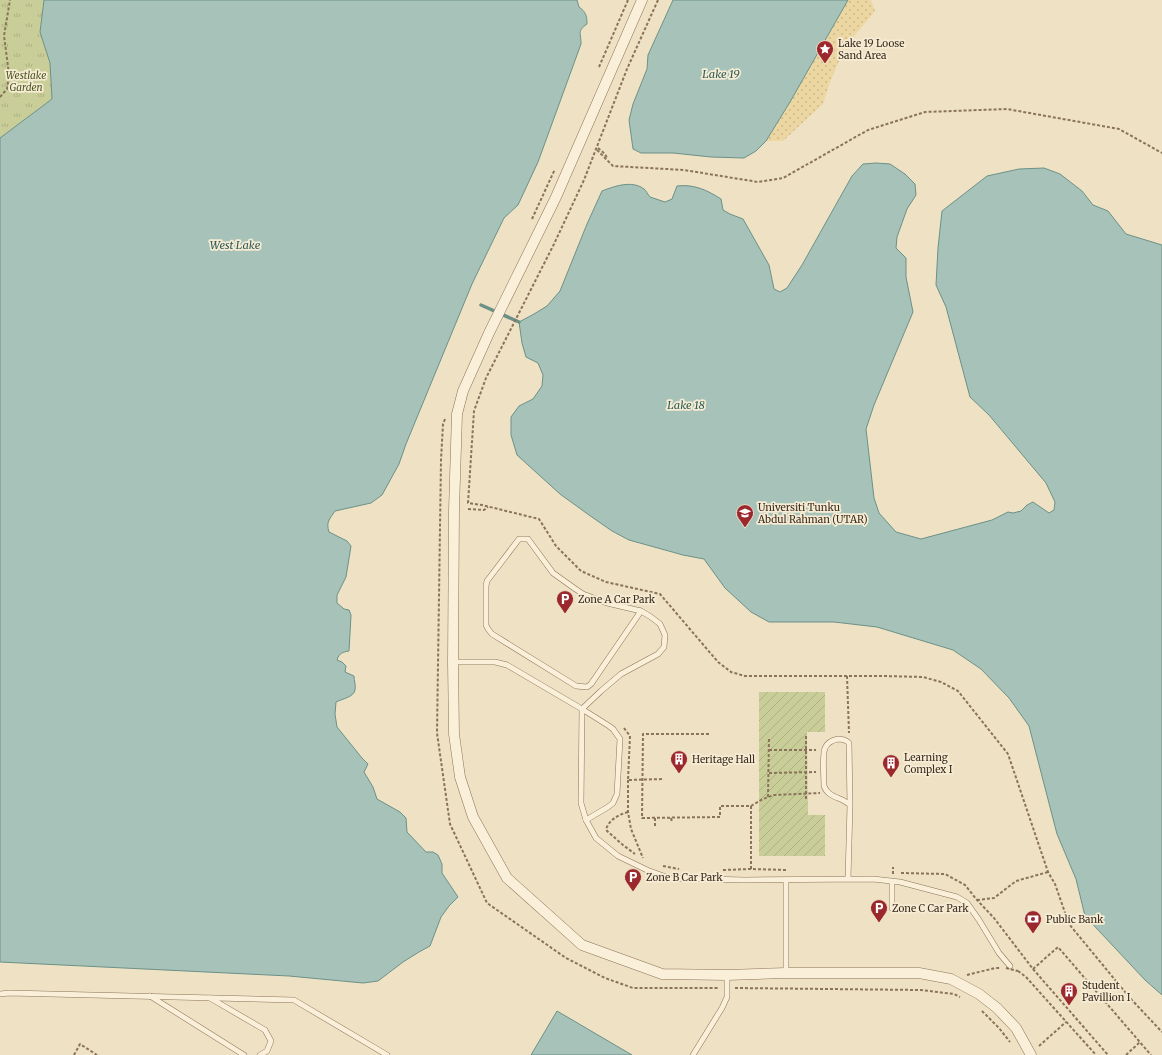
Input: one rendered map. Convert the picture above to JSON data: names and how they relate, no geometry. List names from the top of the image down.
{
  "water": ["Lake 19", "West Lake", "Lake 18"],
  "parks": ["Westlake Garden"],
  "places": {
    "place": ["Lake 19 Loose Sand Area"],
    "school or university": ["Universiti Tunku Abdul Rahman (UTAR)"],
    "parking": ["Zone A Car Park", "Zone B Car Park", "Zone C Car Park"],
    "building": ["Heritage Hall", "Learning Complex I", "Student Pavillion I"],
    "bank": ["Public Bank"]
  }
}
